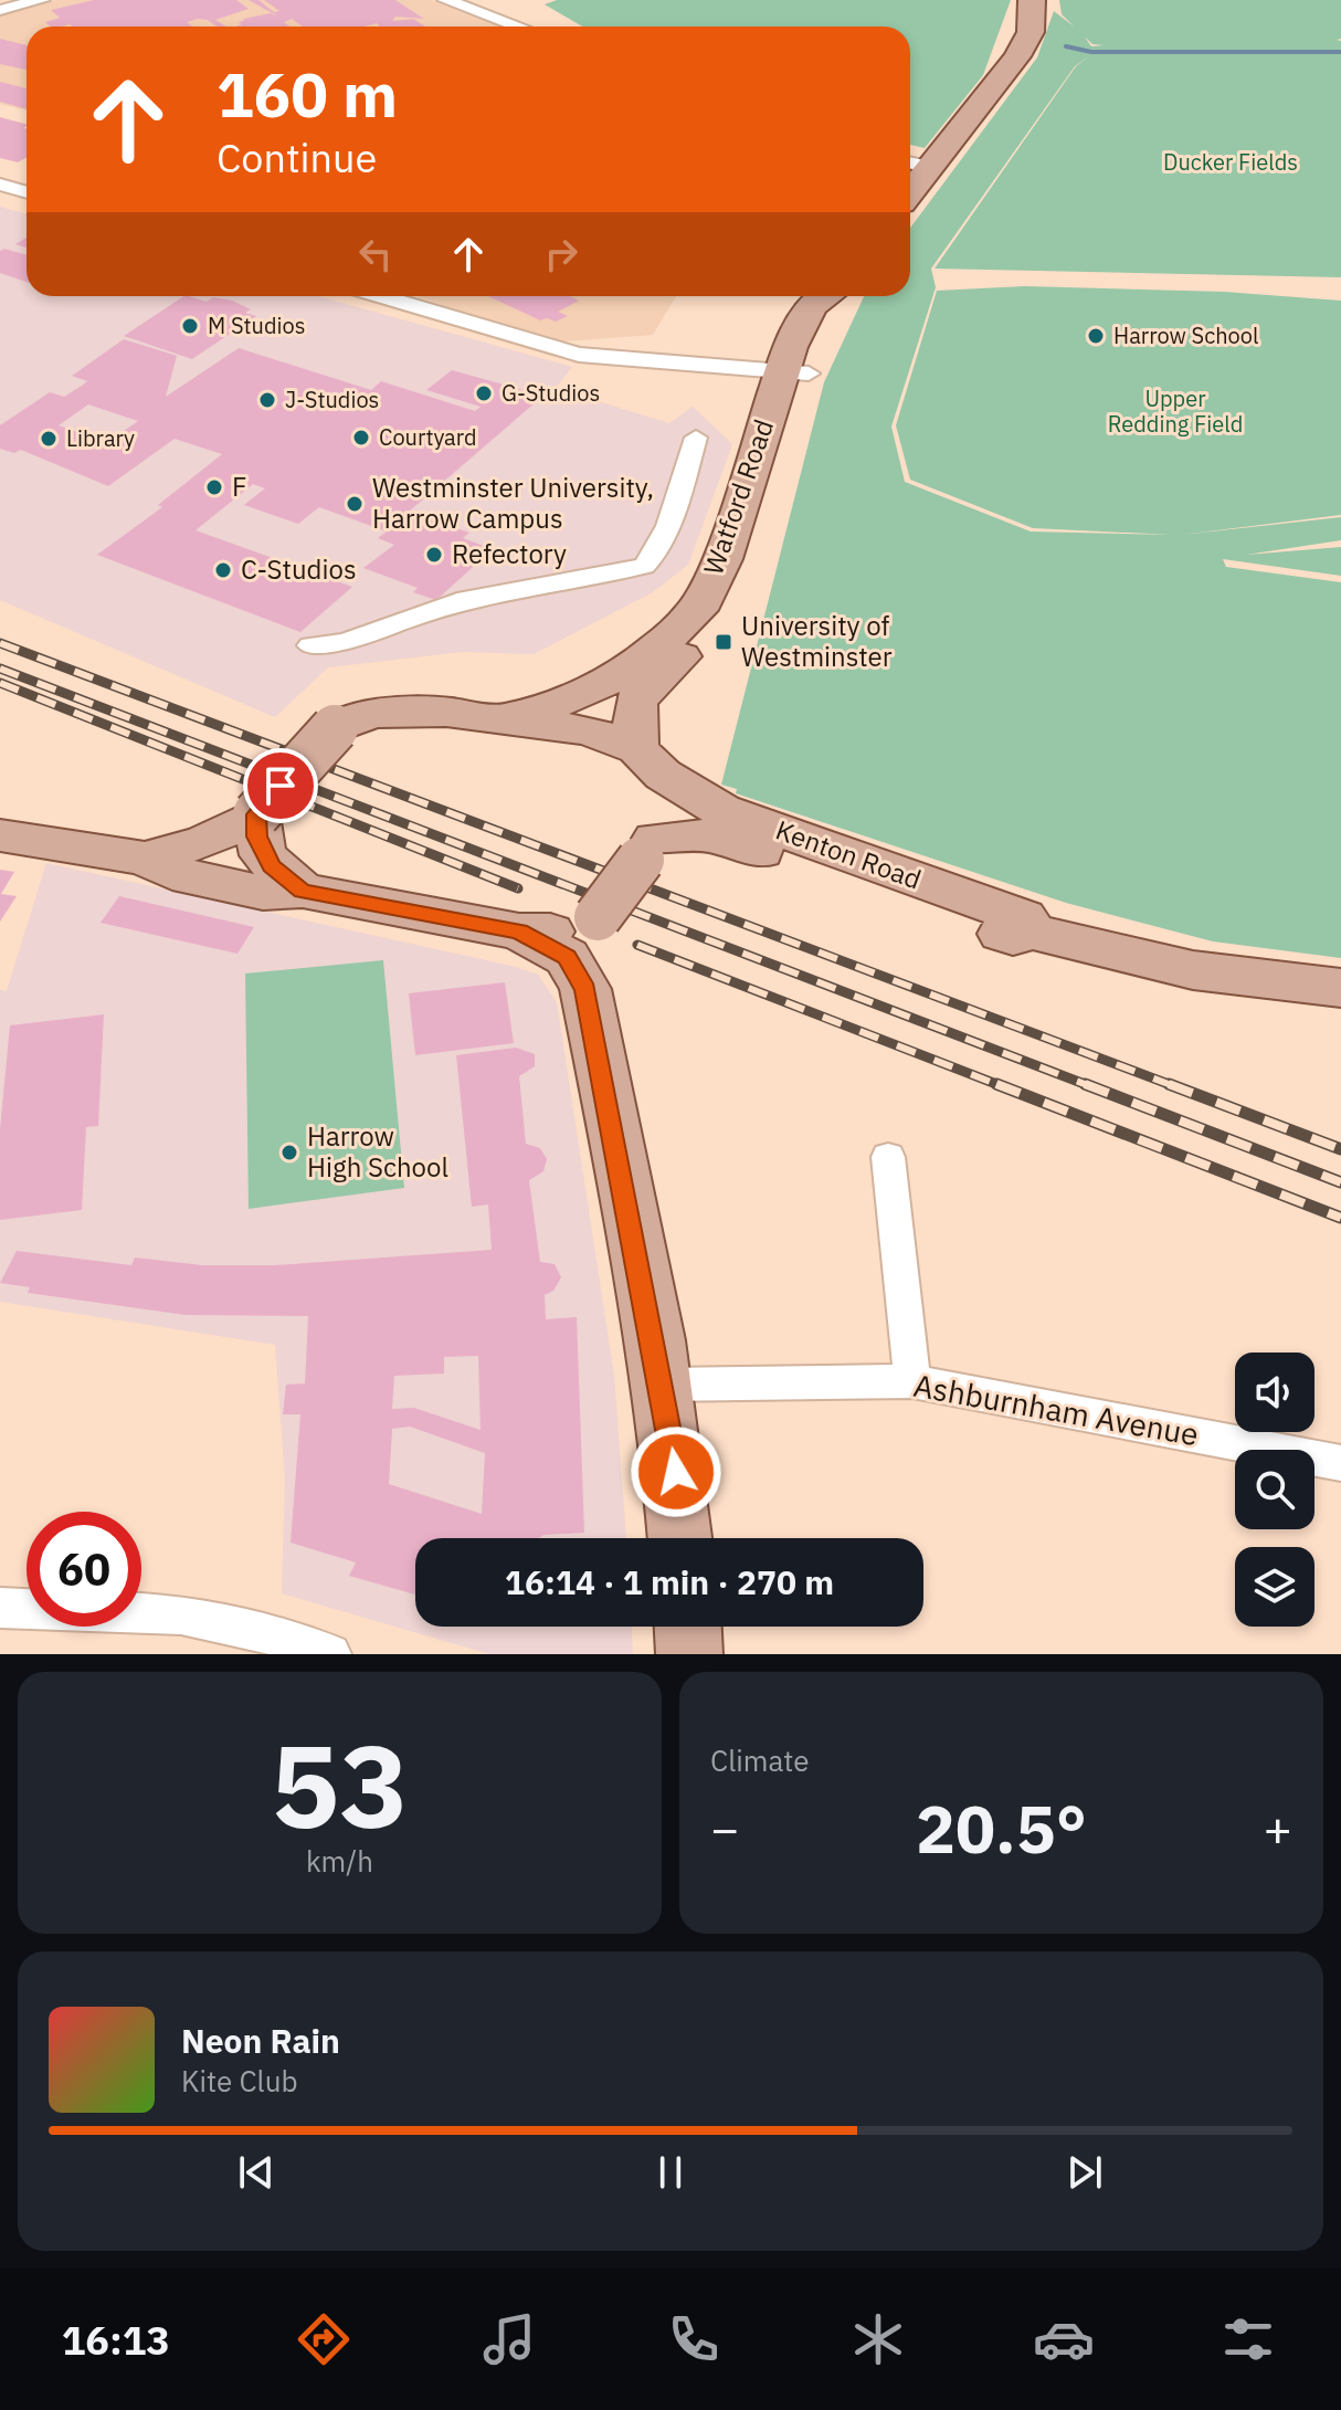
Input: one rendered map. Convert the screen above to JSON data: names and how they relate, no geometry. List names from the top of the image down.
{
  "streets": {
    "main road": ["Watford Road", "Kenton Road"],
    "street": ["Ashburnham Avenue"]
  },
  "crossings": [
    ["Watford Road", "Kenton Road"]
  ],
  "parks": ["Ducker Fields", "Upper Redding Field"],
  "places": {
    "other": [
      "M Studios",
      "Harrow School",
      "G-Studios",
      "J-Studios",
      "Courtyard",
      "Library",
      "F",
      "Westminster University, Harrow Campus",
      "Refectory",
      "C-Studios",
      "Harrow High School"
    ],
    "transit": ["University of Westminster"]
  },
  "page": {
    "turn": ["160 m", "Continue"],
    "limit": "60",
    "trip": "16:14 · 1 min · 270 m",
    "tile": [
      ["53", "km/h"],
      "Climate"
    ],
    "heat": ["−", "20.5°", "+"],
    "song": ["Neon Rain", "Kite Club"],
    "tabs": "16:13"
  }
}
